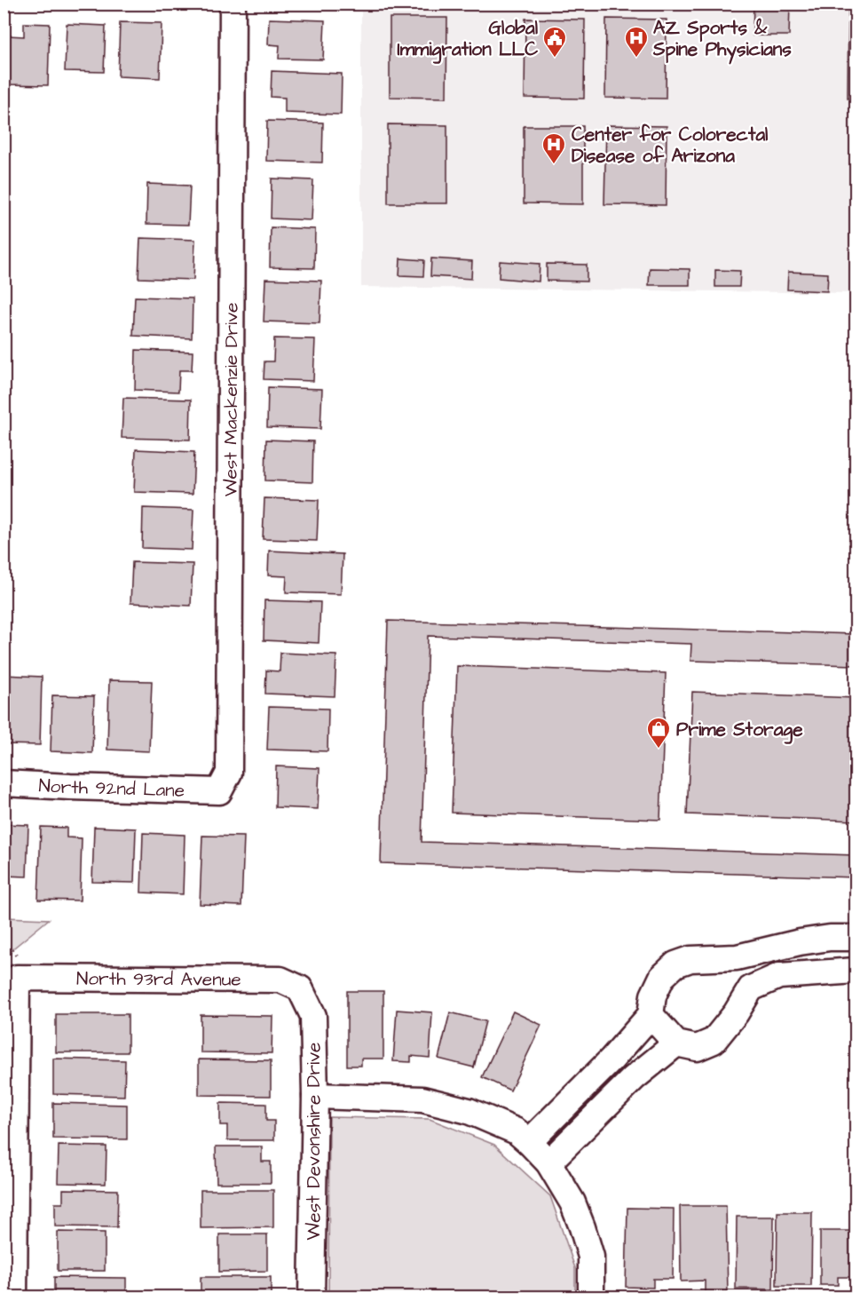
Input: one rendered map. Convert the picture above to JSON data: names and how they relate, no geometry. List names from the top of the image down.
{
  "streets": {
    "street": [
      "West Mackenzie Drive",
      "North 92nd Lane",
      "North 93rd Avenue",
      "West Devonshire Drive"
    ]
  },
  "crossings": [
    ["West Mackenzie Drive", "North 92nd Lane"],
    ["North 93rd Avenue", "West Devonshire Drive"]
  ],
  "places": {
    "public building": ["Global Immigration LLC"],
    "hospital": ["AZ Sports & Spine Physicians", "Center for Colorectal Disease of Arizona"],
    "shop": ["Prime Storage"]
  }
}
